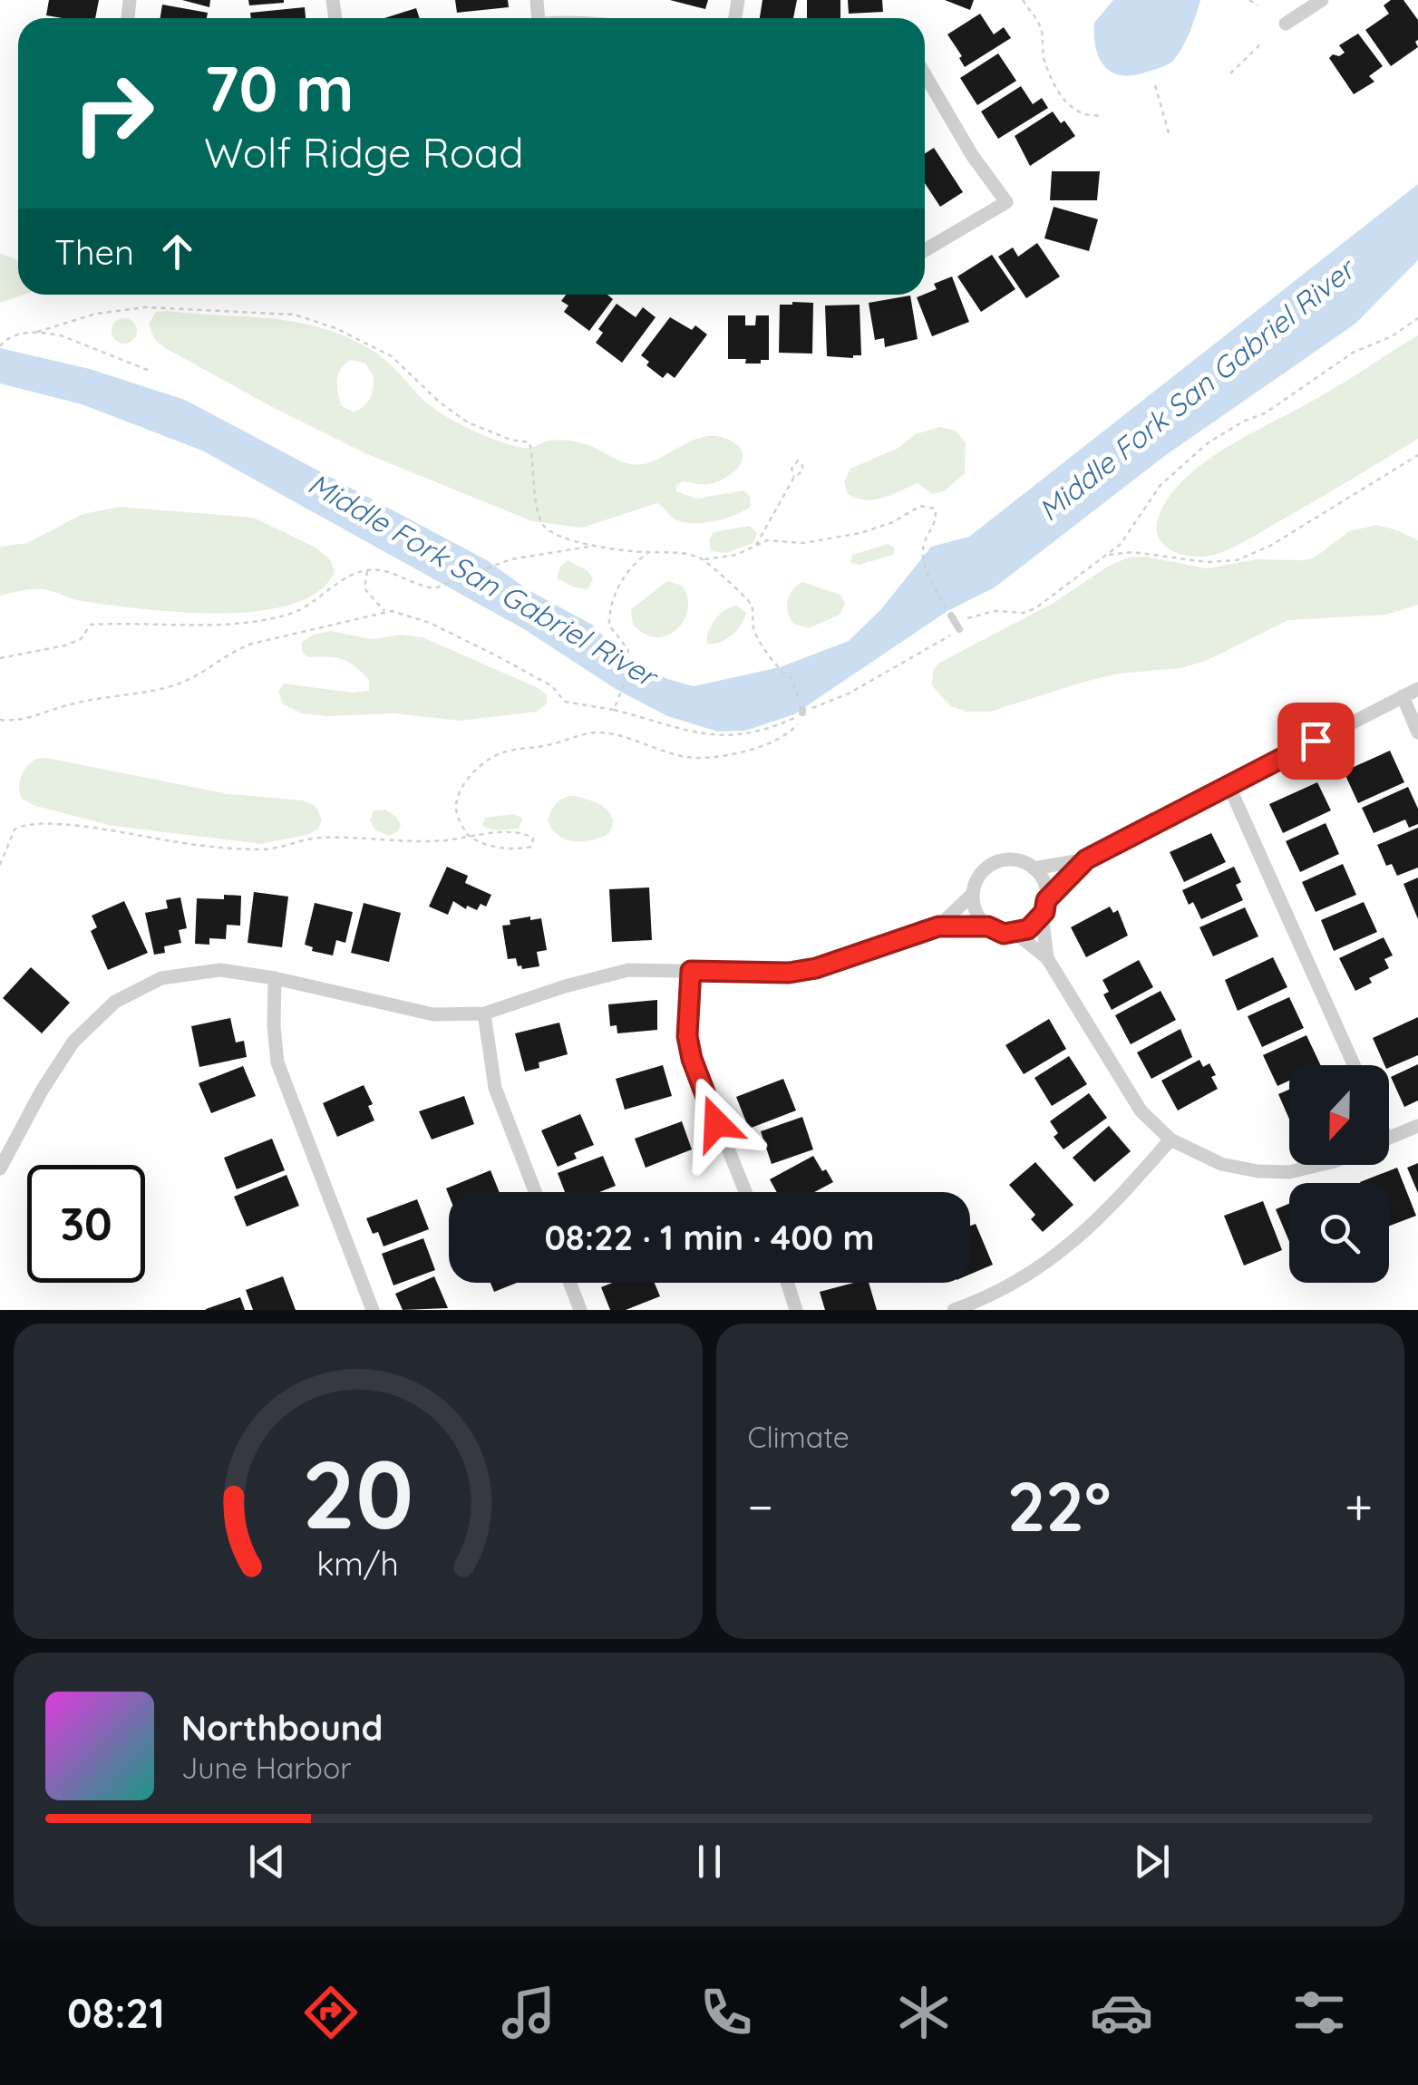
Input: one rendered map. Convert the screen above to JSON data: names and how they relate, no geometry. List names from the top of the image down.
{
  "water": ["Middle Fork San Gabriel River"],
  "north": "bottom",
  "page": {
    "turn": ["70 m", "Wolf Ridge Road"],
    "then": "Then",
    "limit": "30",
    "trip": "08:22 · 1 min · 400 m",
    "tile": "Climate",
    "heat": ["−", "22°", "+"],
    "song": ["Northbound", "June Harbor"],
    "tabs": "08:21",
    "gauge": ["20", "km/h"]
  }
}
